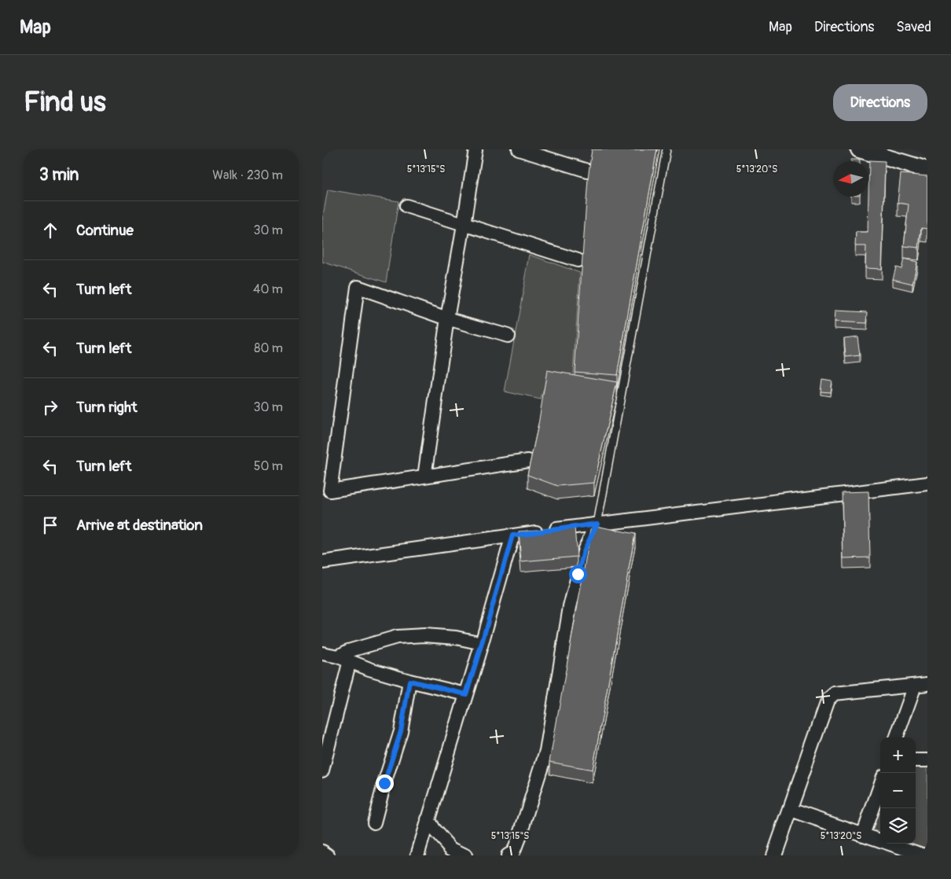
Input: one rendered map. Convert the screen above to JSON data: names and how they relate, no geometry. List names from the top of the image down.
{
  "north": "left",
  "page": {
    "header": "Map",
    "nav": ["Map", "Directions", "Saved"],
    "buttons": "Directions",
    "title": "Find us",
    "heading": ["3 min", "Walk · 230 m"],
    "list": [
      ["Continue", "30 m"],
      ["Turn left", "40 m"],
      ["Turn left", "80 m"],
      ["Turn right", "30 m"],
      ["Turn left", "50 m"],
      "Arrive at destination"
    ],
    "map_buttons": ["+", "−"]
  },
  "coordinates": ["5°13'15\"S", "5°13'20\"S"]
}
